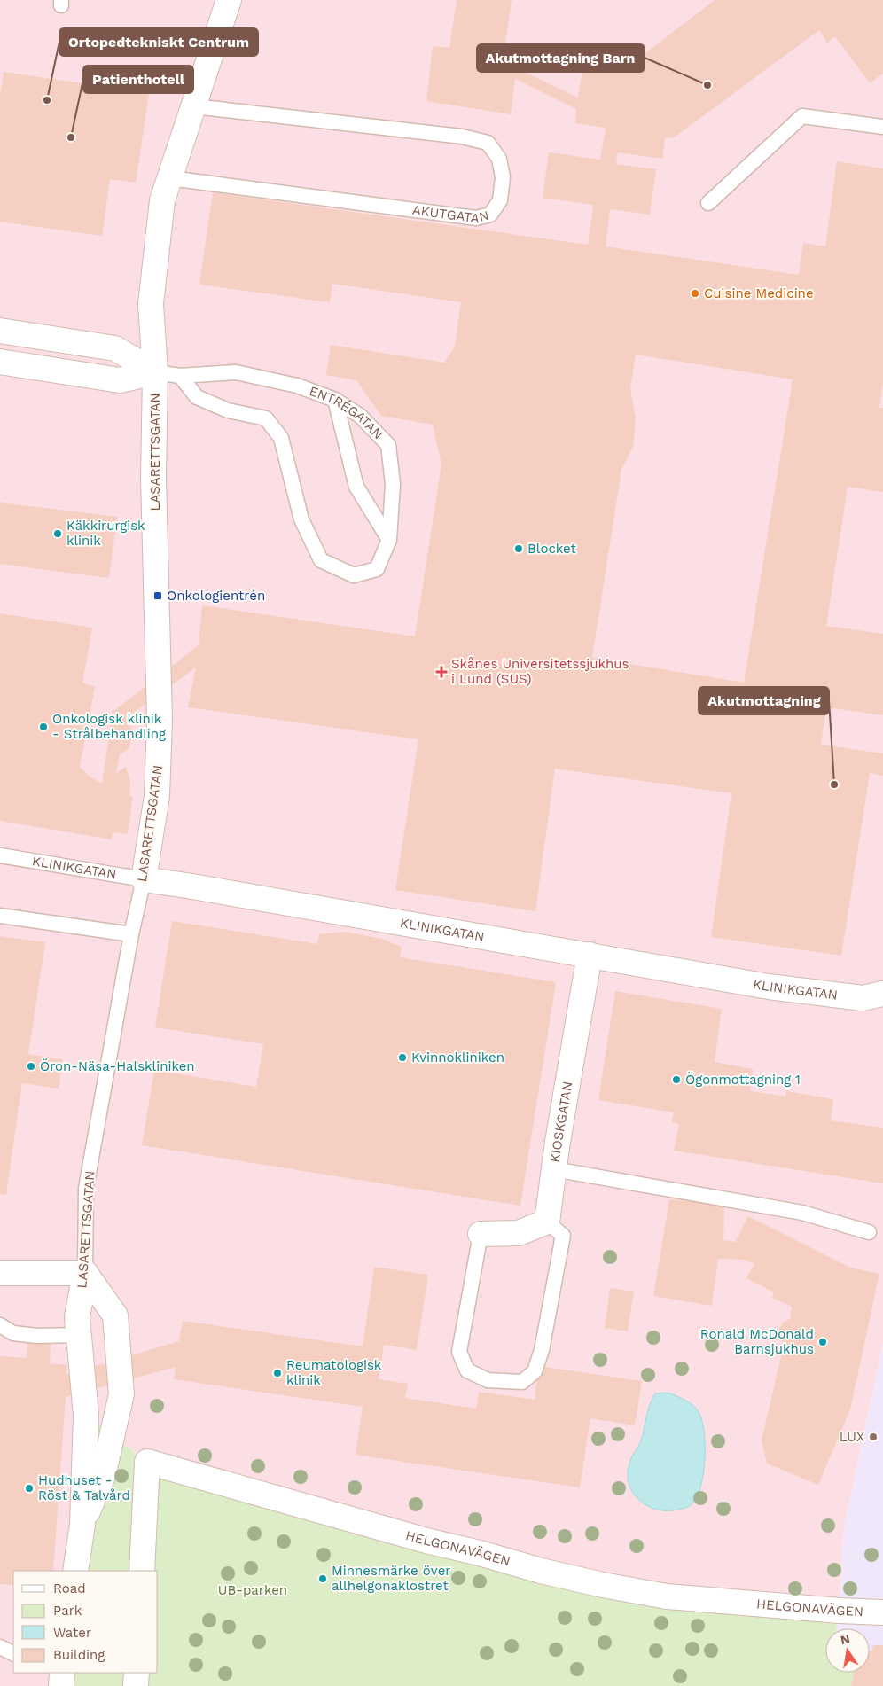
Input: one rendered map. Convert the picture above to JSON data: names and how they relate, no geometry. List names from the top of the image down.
{
  "streets": {
    "street": [
      "ENTRÉGATAN",
      "LASARETTSGATAN",
      "KLINIKGATAN",
      "KIOSKGATAN",
      "HELGONAVÄGEN"
    ],
    "lane": ["AKUTGATAN"]
  },
  "crossings": [
    ["AKUTGATAN", "LASARETTSGATAN"],
    ["ENTRÉGATAN", "LASARETTSGATAN"],
    ["LASARETTSGATAN", "KLINIKGATAN"],
    ["KLINIKGATAN", "KIOSKGATAN"]
  ],
  "parks": ["UB-parken"],
  "places": {
    "other": [
      "Akutmottagning Barn",
      "Ortopedtekniskt Centrum",
      "Patienthotell",
      "Cuisine Medicine",
      "Käkkirurgisk klinik",
      "Blocket",
      "Onkologisk klinik - Strålbehandling",
      "Akutmottagning",
      "Kvinnokliniken",
      "Öron-Näsa-Halskliniken",
      "Ögonmottagning 1",
      "Ronald McDonald Barnsjukhus",
      "Reumatologisk klinik",
      "LUX",
      "Hudhuset - Röst & Talvård",
      "Minnesmärke över allhelgonaklostret"
    ],
    "transit": ["Onkologientrén"],
    "health": ["Skånes Universitetssjukhus i Lund (SUS)"]
  },
  "legend": [
    "Road",
    "Park",
    "Water",
    "Building"
  ],
  "north": "top"
}
